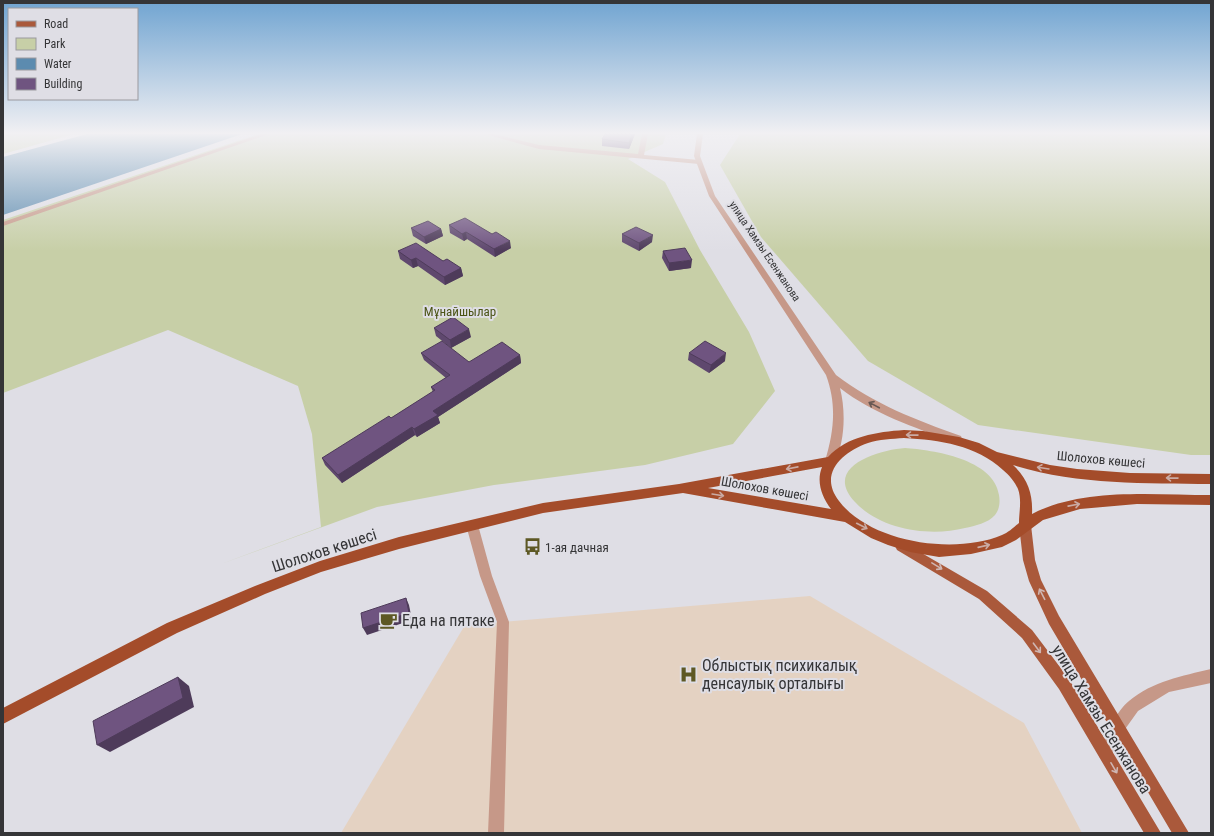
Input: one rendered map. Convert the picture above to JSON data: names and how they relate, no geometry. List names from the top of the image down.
{
  "streets": {
    "highway": ["Шолохов көшесі"],
    "main road": ["улица Хамзы Есенжанова"]
  },
  "parks": ["Мұнайшылар"],
  "places": {
    "bus stop": ["1-ая дачная"],
    "cafe": ["Еда на пятаке"],
    "hospital": ["Облыстық психикалық денсаулық орталығы"]
  },
  "legend": [
    "Road",
    "Park",
    "Water",
    "Building"
  ]
}
